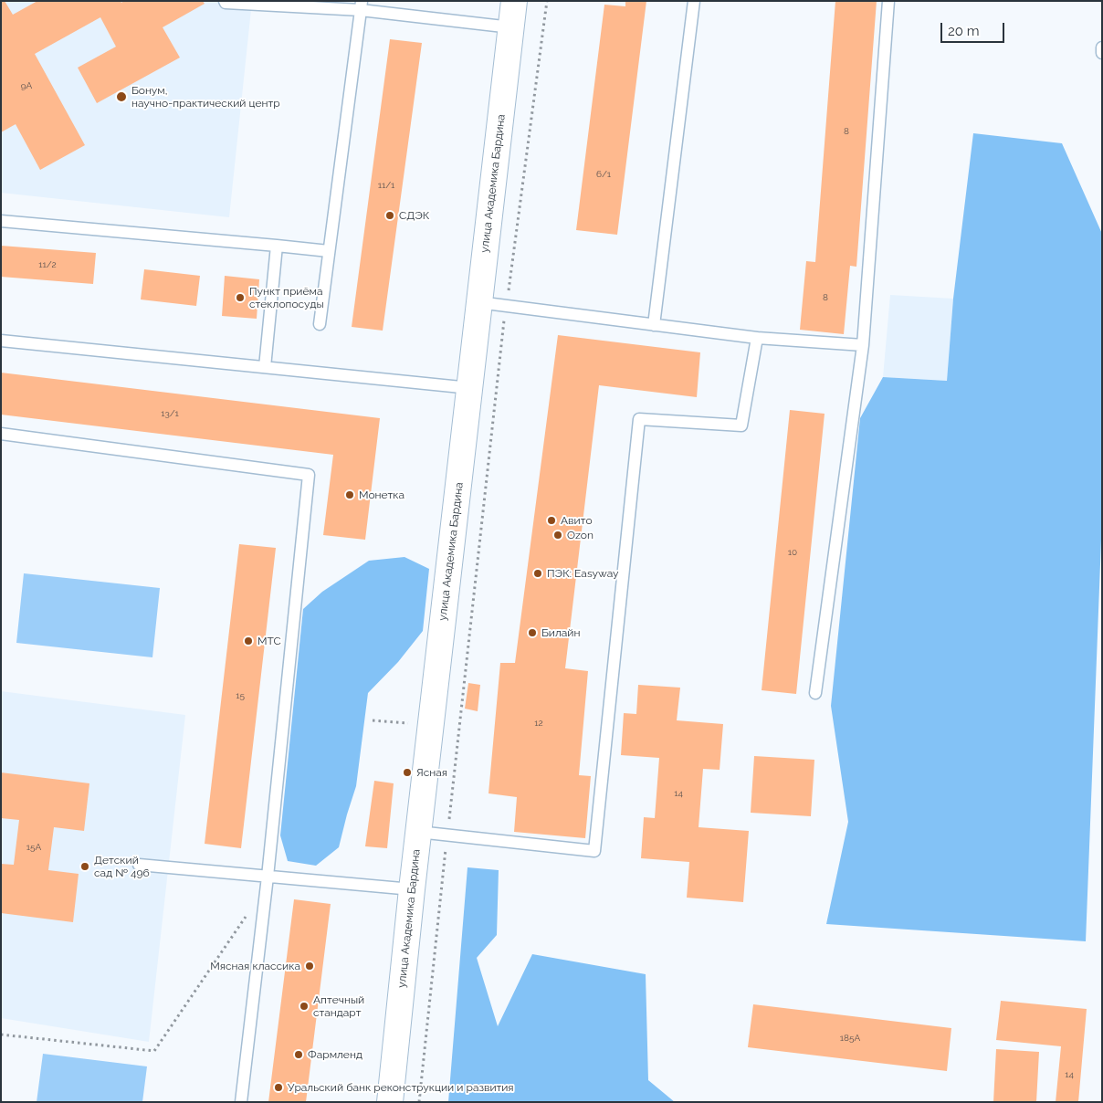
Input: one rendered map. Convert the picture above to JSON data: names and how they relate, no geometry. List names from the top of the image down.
{
  "streets": {
    "street": ["улица Академика Бардина"]
  },
  "places": [
    "Бонум, научно-практический центр",
    "СДЭК",
    "Пункт приёма стеклопосуды",
    "Монетка",
    "Авито",
    "Ozon",
    "ПЭК: Easyway",
    "Билайн",
    "МТС",
    "Ясная",
    "Детский сад № 496",
    "Мясная классика",
    "Аптечный стандарт",
    "Фармленд",
    "Уральский банк реконструкции и развития"
  ],
  "house_numbers": [
    "9А",
    "8",
    "6/1",
    "11/1",
    "11/2",
    "8",
    "13/1",
    "10",
    "15",
    "12",
    "14",
    "15А",
    "185А",
    "14"
  ],
  "scale_bar": "20 m"
}
